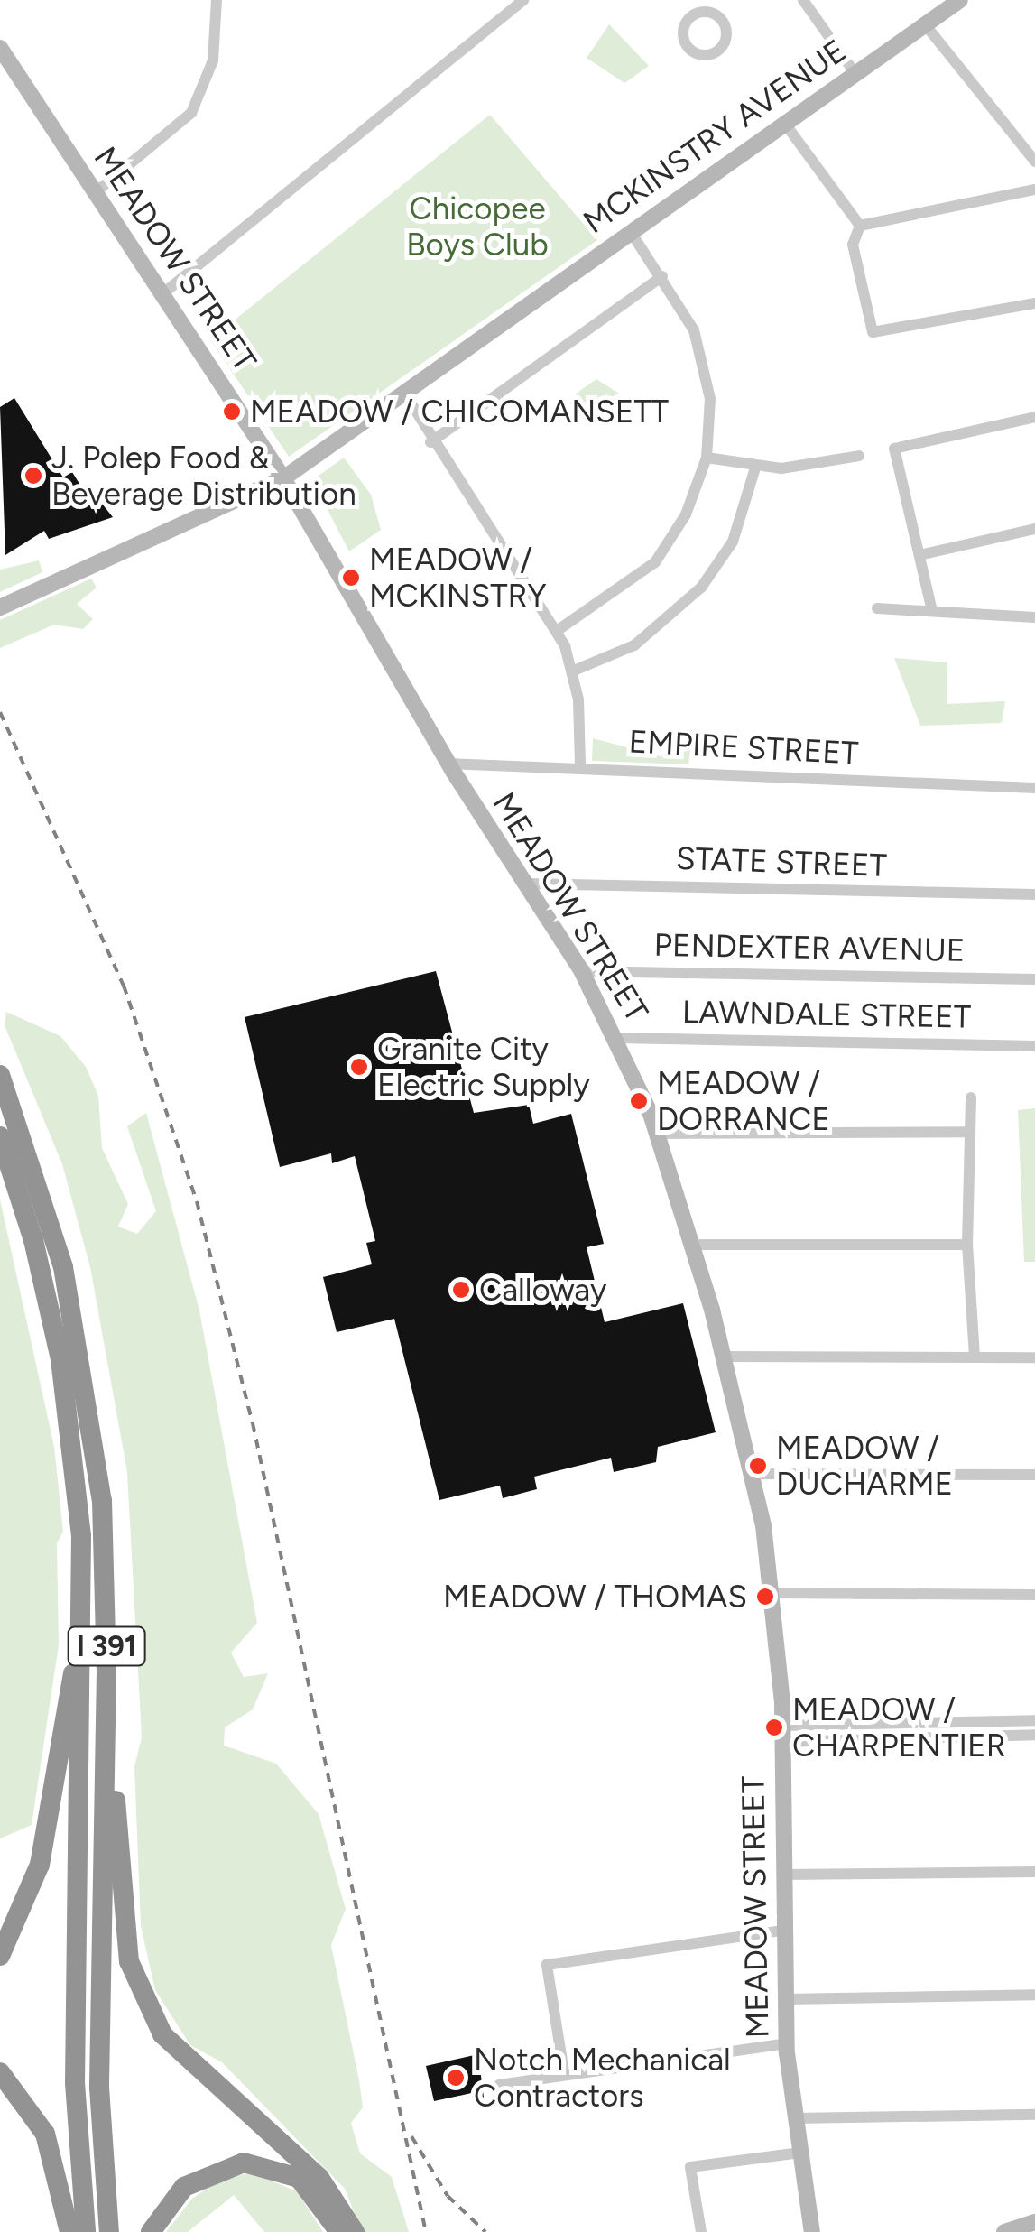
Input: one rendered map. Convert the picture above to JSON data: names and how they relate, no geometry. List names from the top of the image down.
{
  "streets": {
    "highway": ["I 391"],
    "main road": ["MCKINSTRY AVENUE", "MEADOW STREET"],
    "street": [
      "EMPIRE STREET",
      "STATE STREET",
      "PENDEXTER AVENUE",
      "LAWNDALE STREET"
    ]
  },
  "crossings": [
    ["MCKINSTRY AVENUE", "MEADOW STREET"],
    ["MEADOW STREET", "EMPIRE STREET"],
    ["MEADOW STREET", "STATE STREET"],
    ["MEADOW STREET", "PENDEXTER AVENUE"],
    ["MEADOW STREET", "LAWNDALE STREET"]
  ],
  "parks": ["Chicopee Boys Club"],
  "places": [
    "MEADOW / CHICOMANSETT",
    "J. Polep Food & Beverage Distribution",
    "MEADOW / MCKINSTRY",
    "Granite City Electric Supply",
    "MEADOW / DORRANCE",
    "Calloway",
    "MEADOW / DUCHARME",
    "MEADOW / THOMAS",
    "MEADOW / CHARPENTIER",
    "Notch Mechanical Contractors"
  ]
}
